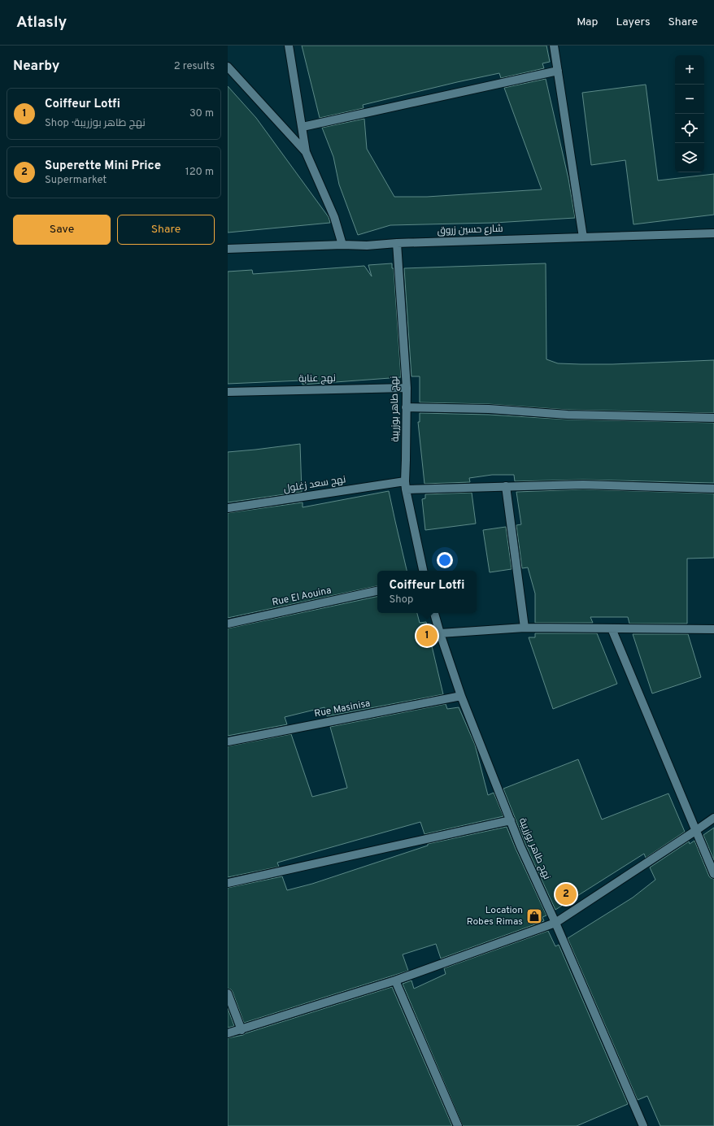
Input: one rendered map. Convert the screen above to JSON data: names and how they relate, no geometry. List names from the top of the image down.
{
  "streets": {
    "street": [
      "شارع حسين زروق",
      "نهج عنابة",
      "نهج طاهر بوزريبة",
      "نهج سعد زغلول",
      "Rue El Aouina",
      "Rue Masinisa"
    ]
  },
  "crossings": [
    ["شارع حسين زروق", "نهج طاهر بوزريبة"],
    ["نهج عنابة", "نهج طاهر بوزريبة"],
    ["نهج طاهر بوزريبة", "نهج سعد زغلول"],
    ["نهج طاهر بوزريبة", "Rue Masinisa"]
  ],
  "places": {
    "shop": ["Location Robes Rimas"]
  },
  "page": {
    "header": "Atlasly",
    "nav": ["Map", "Layers", "Share"],
    "heading": ["Nearby", "2 results"],
    "map_buttons": ["+", "−"],
    "list": [
      {
        "mark": "1",
        "name": "Coiffeur Lotfi",
        "note": "Shop · نهج طاهر بوزريبة",
        "value": "30 m"
      },
      {
        "mark": "2",
        "name": "Superette Mini Price",
        "note": "Supermarket",
        "value": "120 m"
      }
    ],
    "buttons": ["Save", "Share"],
    "popup": ["Coiffeur Lotfi", "Shop"],
    "pins": ["1", "2"]
  }
}
